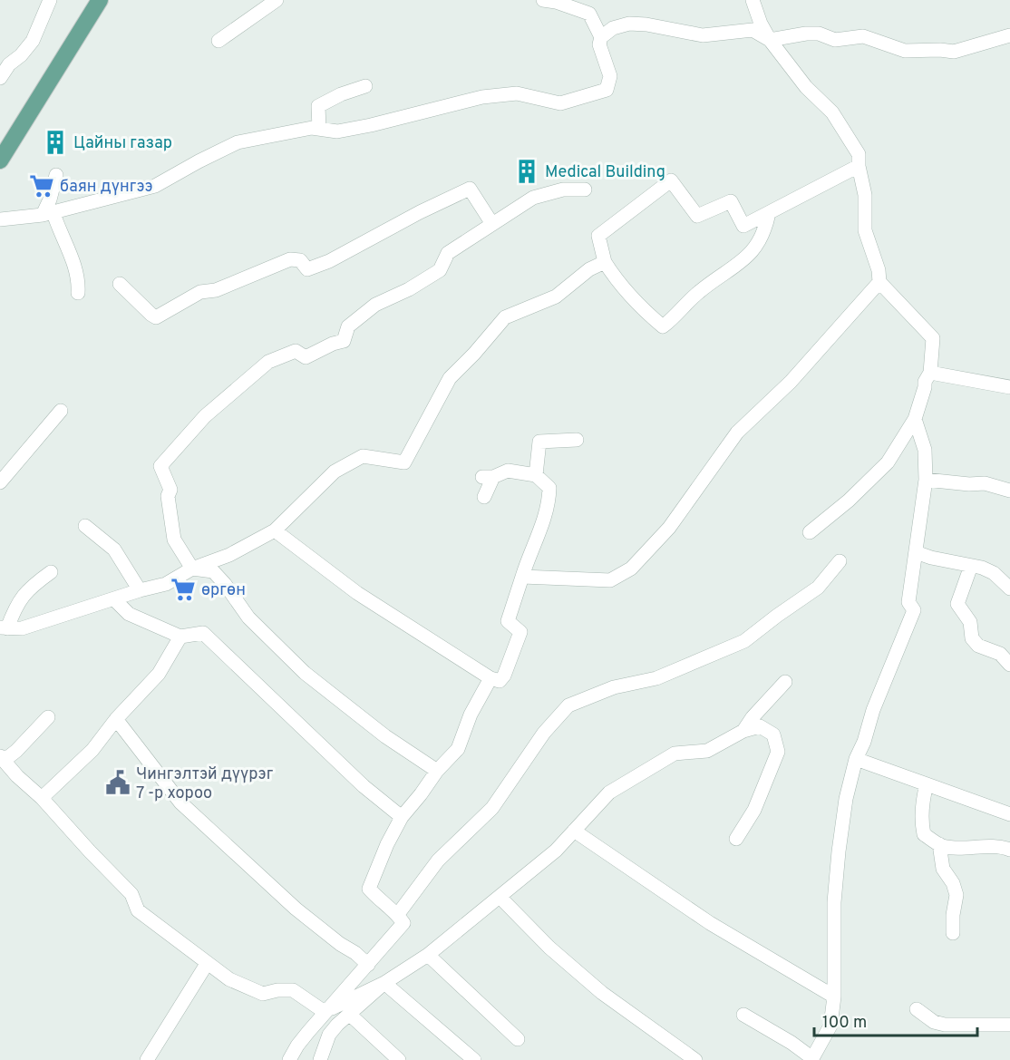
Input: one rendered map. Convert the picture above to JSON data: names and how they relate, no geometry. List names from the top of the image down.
{
  "places": {
    "building": ["Цайны газар", "Medical Building"],
    "supermarket": ["баян дүнгээ", "өргөн"],
    "public building": ["Чингэлтэй дүүрэг 7 -р хороо"]
  },
  "scale_bar": "100 m"
}
